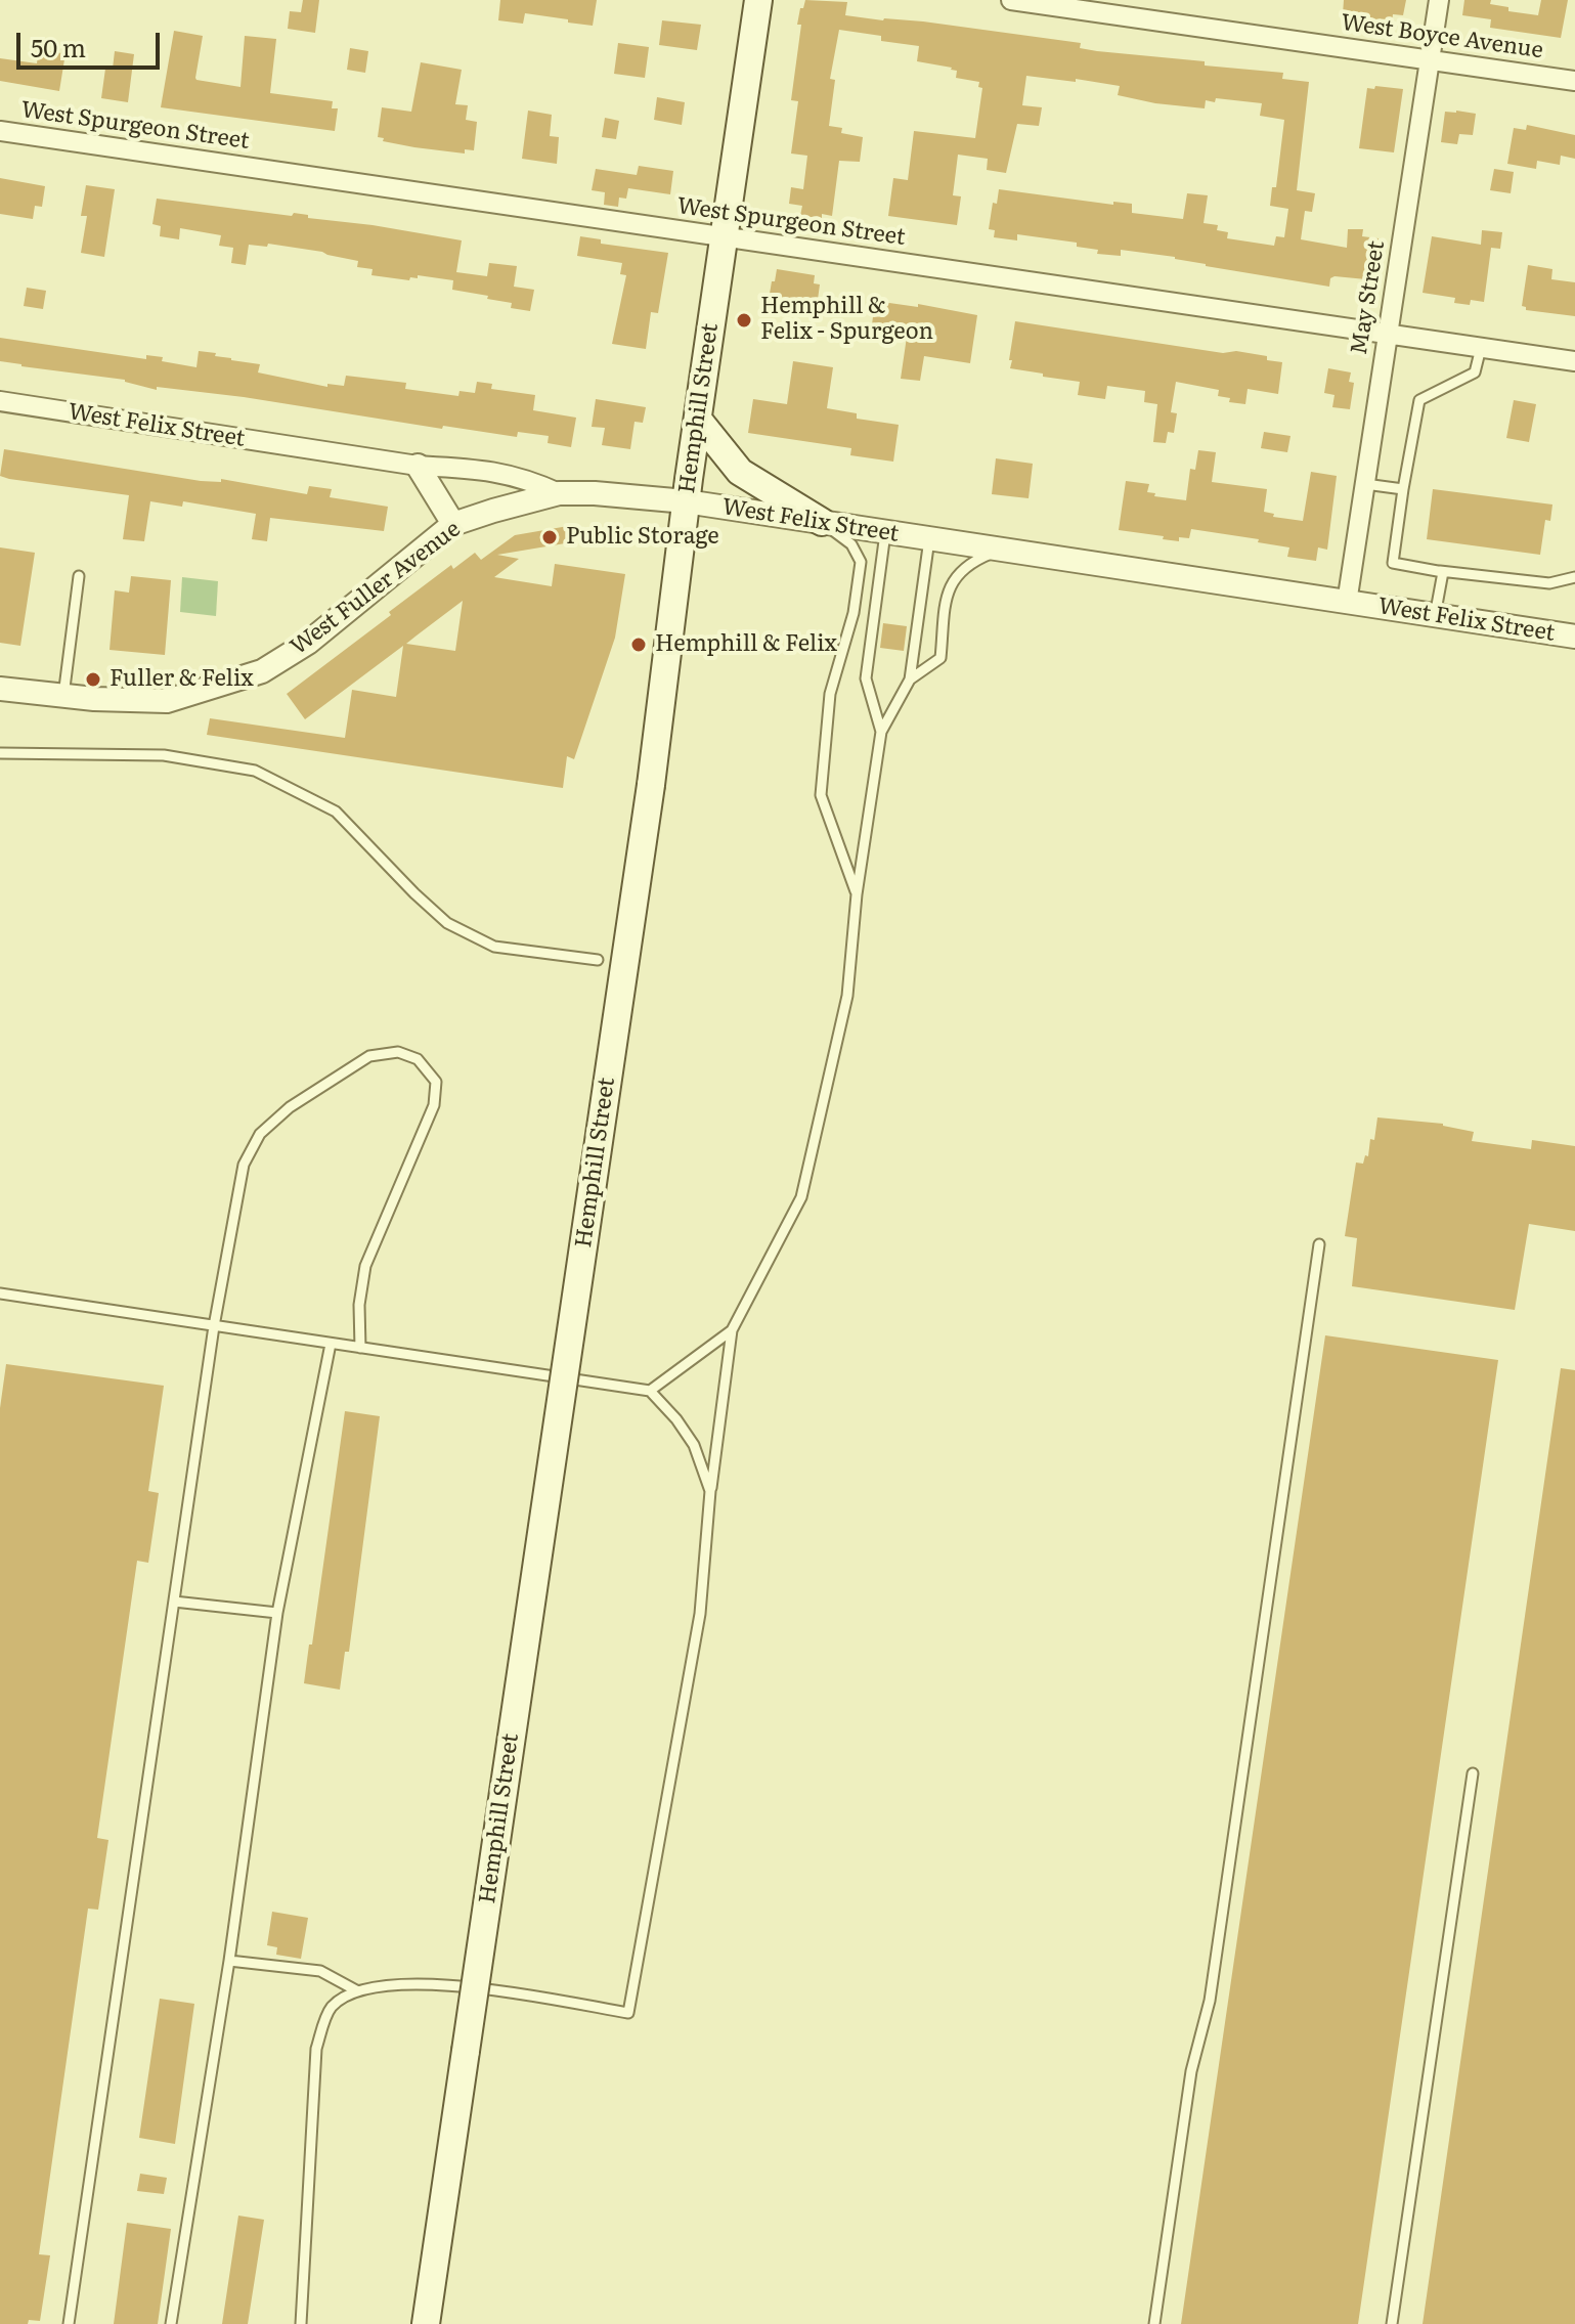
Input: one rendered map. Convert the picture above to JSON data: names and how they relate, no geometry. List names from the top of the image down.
{
  "streets": {
    "main road": ["Hemphill Street"],
    "street": [
      "West Boyce Avenue",
      "West Spurgeon Street",
      "May Street",
      "West Felix Street",
      "West Fuller Avenue"
    ]
  },
  "crossings": [
    ["West Boyce Avenue", "May Street"],
    ["West Spurgeon Street", "May Street"],
    ["West Spurgeon Street", "Hemphill Street"],
    ["May Street", "West Felix Street"],
    ["Hemphill Street", "West Felix Street"],
    ["West Felix Street", "West Fuller Avenue"]
  ],
  "places": [
    "Hemphill & Felix - Spurgeon",
    "Public Storage",
    "Hemphill & Felix",
    "Fuller & Felix"
  ],
  "scale_bar": "50 m"
}
